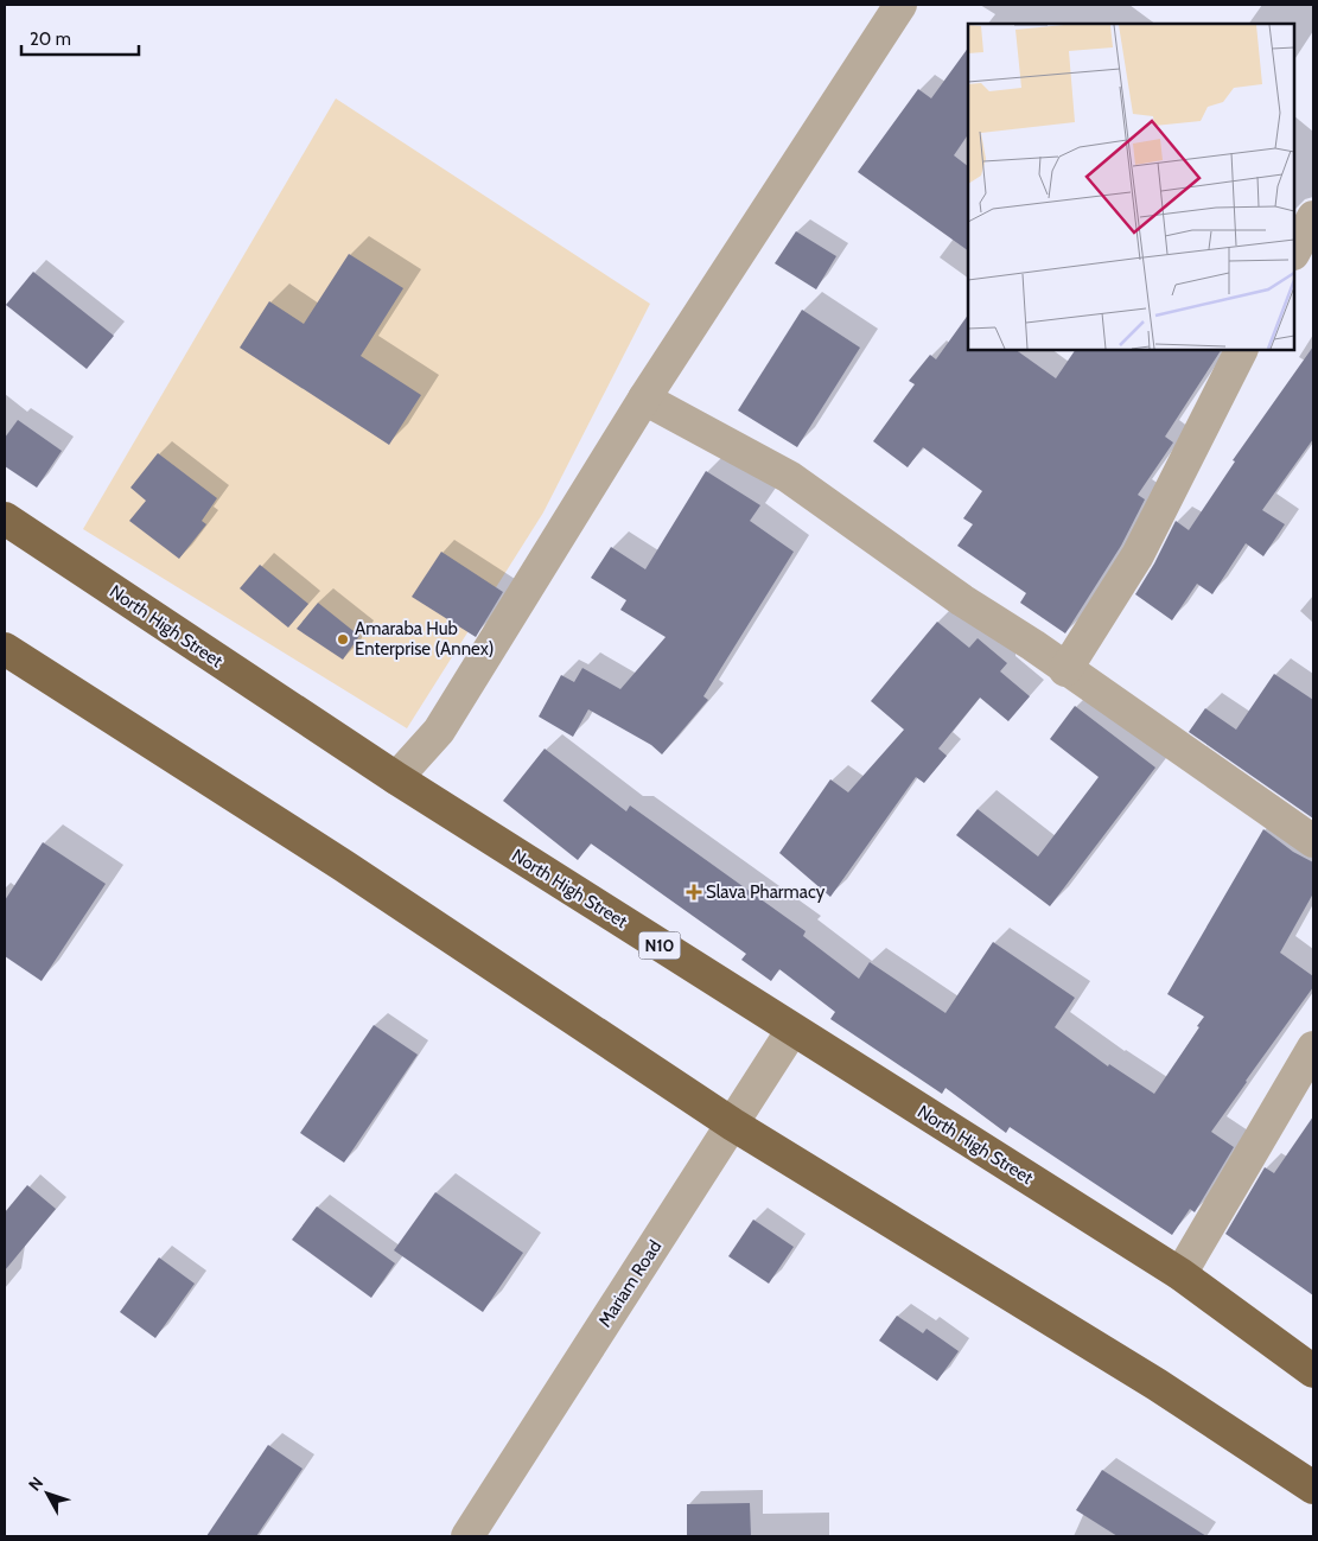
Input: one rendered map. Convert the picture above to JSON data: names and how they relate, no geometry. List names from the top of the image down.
{
  "streets": {
    "highway": ["North High Street", "N10"],
    "street": ["Mariam Road"]
  },
  "crossings": [
    ["North High Street", "Mariam Road"]
  ],
  "places": {
    "other": ["Amaraba Hub Enterprise (Annex)"],
    "health": ["Slava Pharmacy"]
  },
  "scale_bar": "20 m",
  "north": "top left"
}
